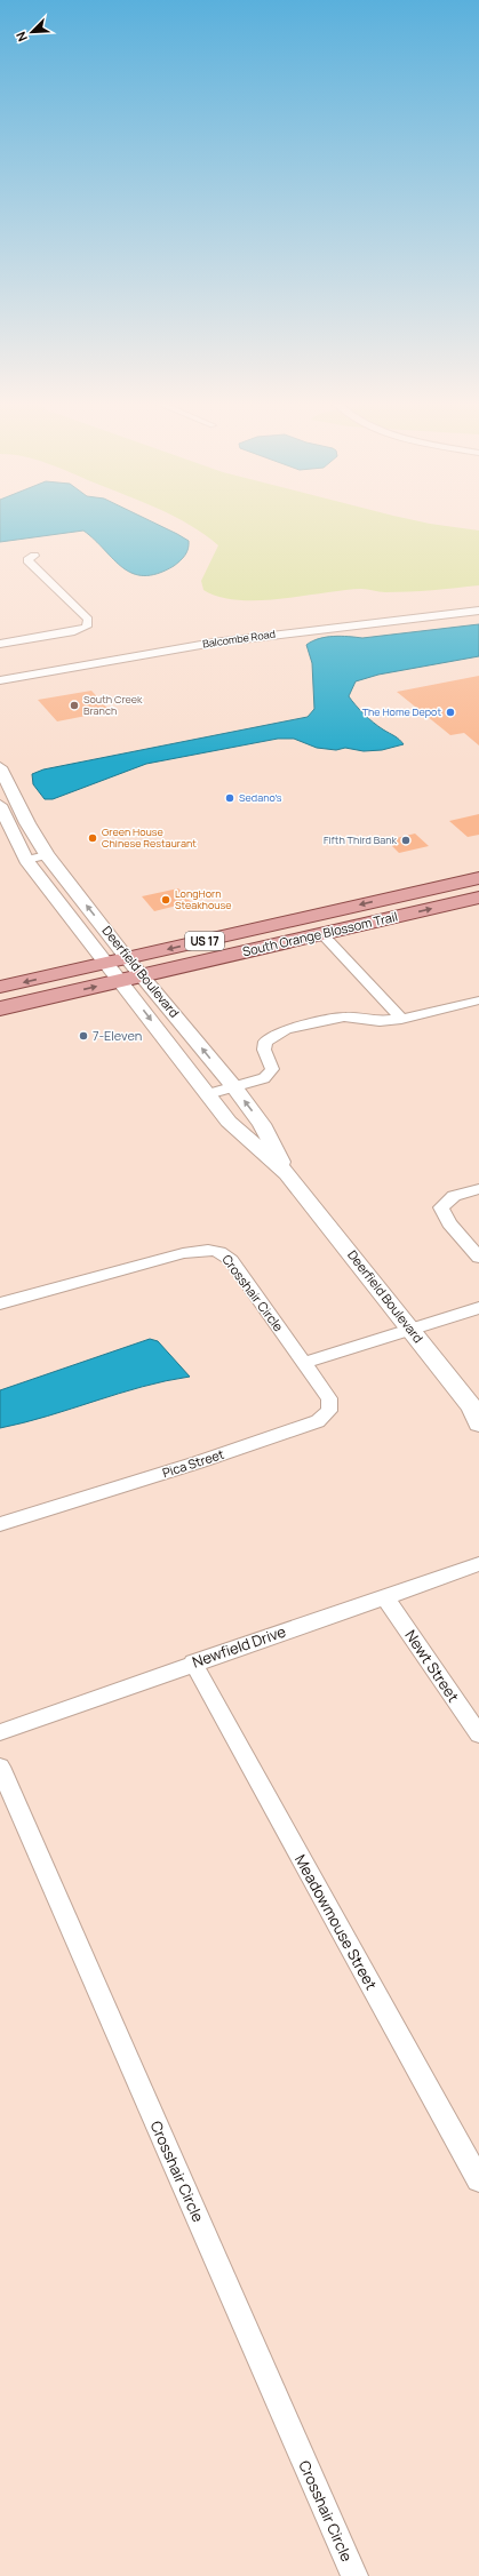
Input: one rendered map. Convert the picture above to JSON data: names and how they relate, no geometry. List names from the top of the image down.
{
  "streets": {
    "main road": ["South Orange Blossom Trail", "US 17"],
    "street": [
      "Balcombe Road",
      "Deerfield Boulevard",
      "Crosshair Circle",
      "Pica Street",
      "Newfield Drive",
      "Newt Street",
      "Meadowmouse Street"
    ]
  },
  "crossings": [
    ["South Orange Blossom Trail", "Deerfield Boulevard"],
    ["Crosshair Circle", "Pica Street"],
    ["Newfield Drive", "Newt Street"],
    ["Newfield Drive", "Meadowmouse Street"]
  ],
  "places": [
    "South Creek Branch",
    "The Home Depot",
    "Sedano's",
    "Green House Chinese Restaurant",
    "Fifth Third Bank",
    "LongHorn Steakhouse",
    "7-Eleven"
  ],
  "north": "bottom left"
}
